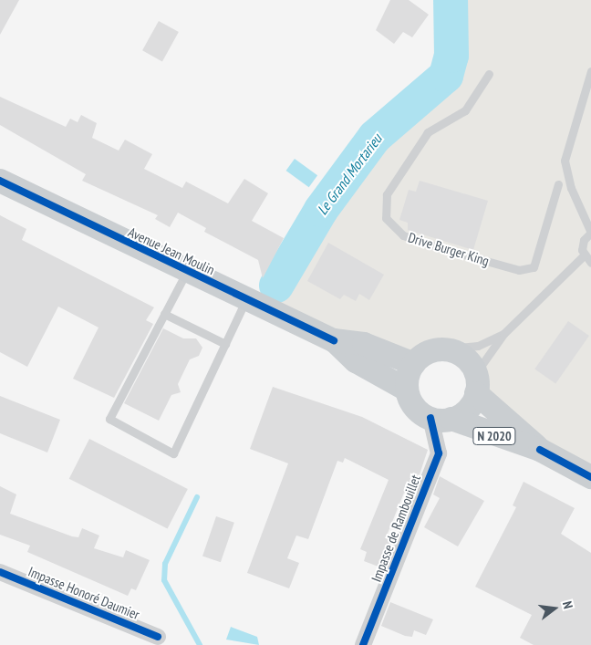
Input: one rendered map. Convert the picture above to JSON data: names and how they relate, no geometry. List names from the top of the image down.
{
  "streets": {
    "main road": ["Avenue Jean Moulin", "N 2020"],
    "street": ["Impasse de Rambouillet", "Impasse Honoré Daumier"],
    "lane": ["Drive Burger King"]
  },
  "crossings": [
    ["Avenue Jean Moulin", "N 2020"],
    ["Avenue Jean Moulin", "Impasse de Rambouillet"],
    ["N 2020", "Impasse de Rambouillet"]
  ],
  "water": ["Le Grand Mortarieu"],
  "north": "right"
}
